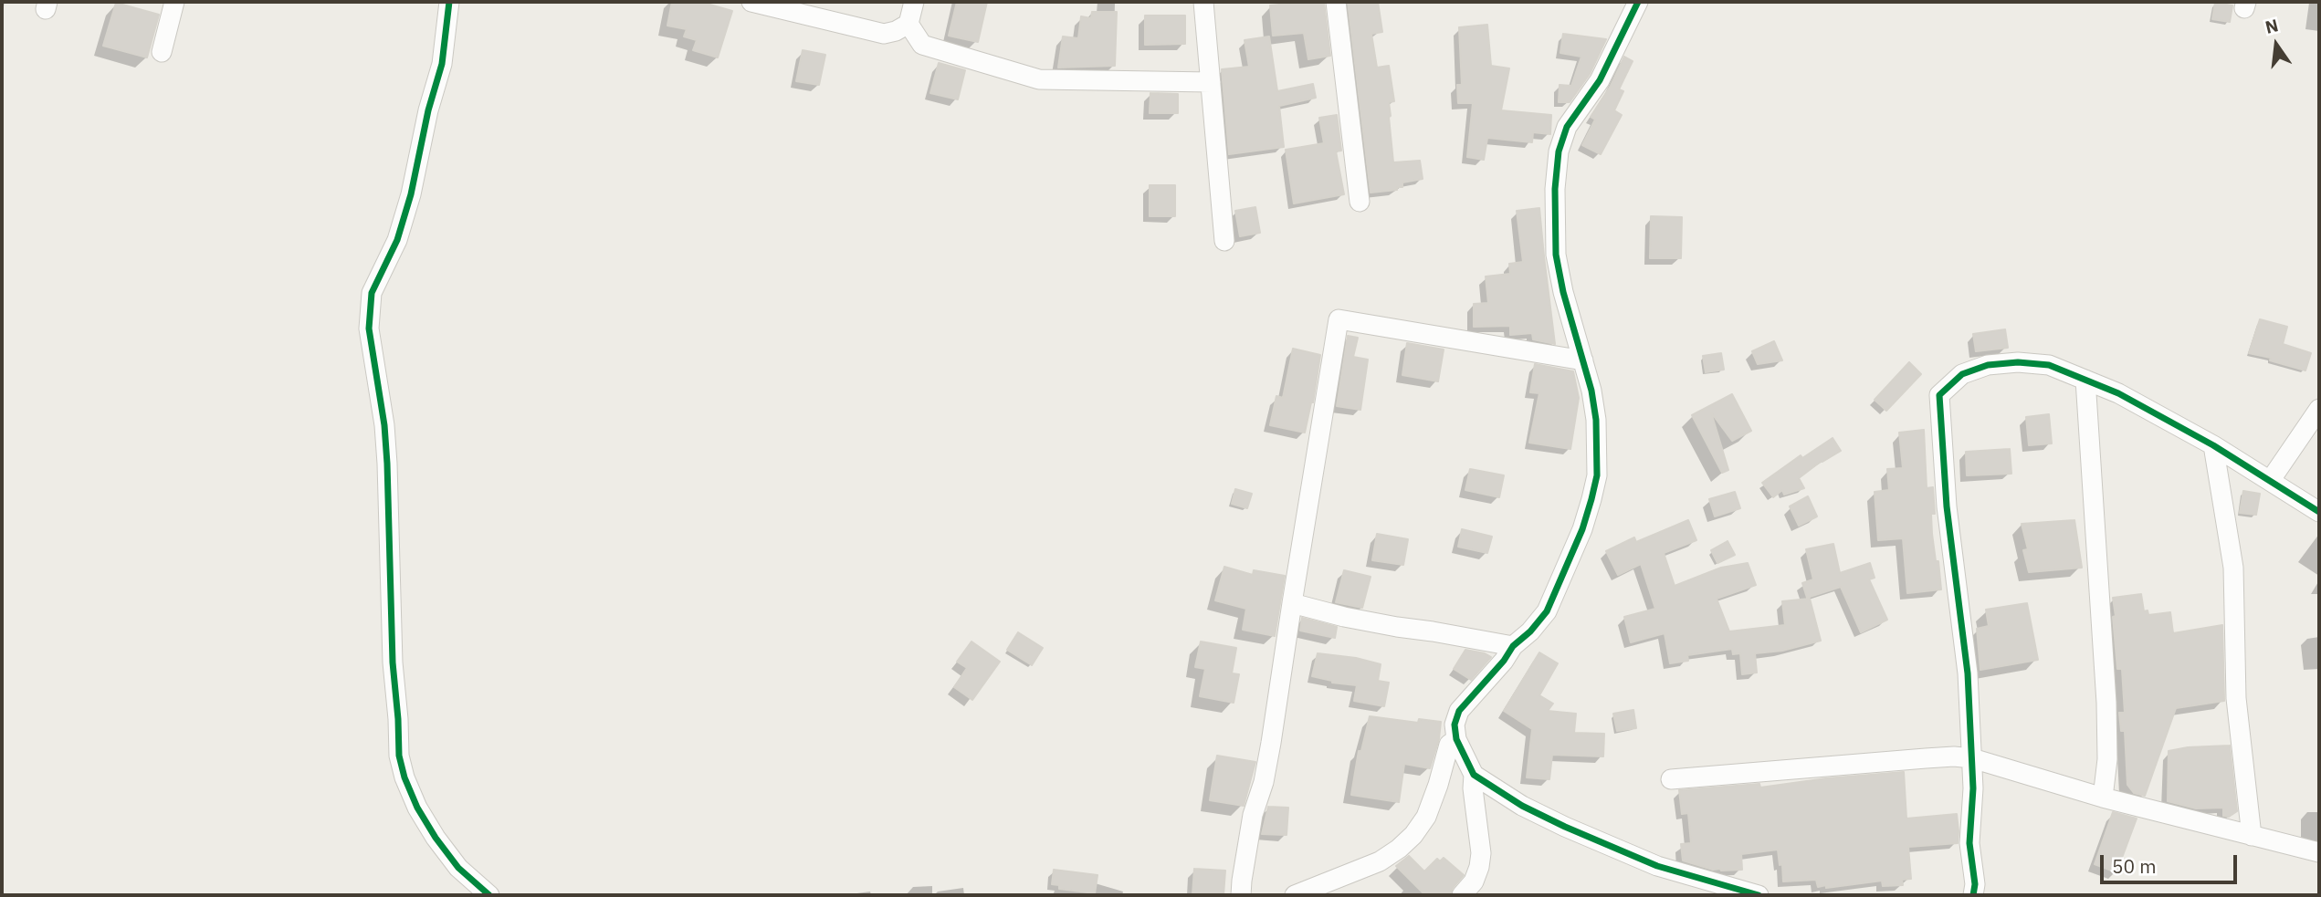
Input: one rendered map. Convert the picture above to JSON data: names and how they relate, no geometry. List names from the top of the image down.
{
  "scale_bar": "50 m",
  "north": "top"
}
